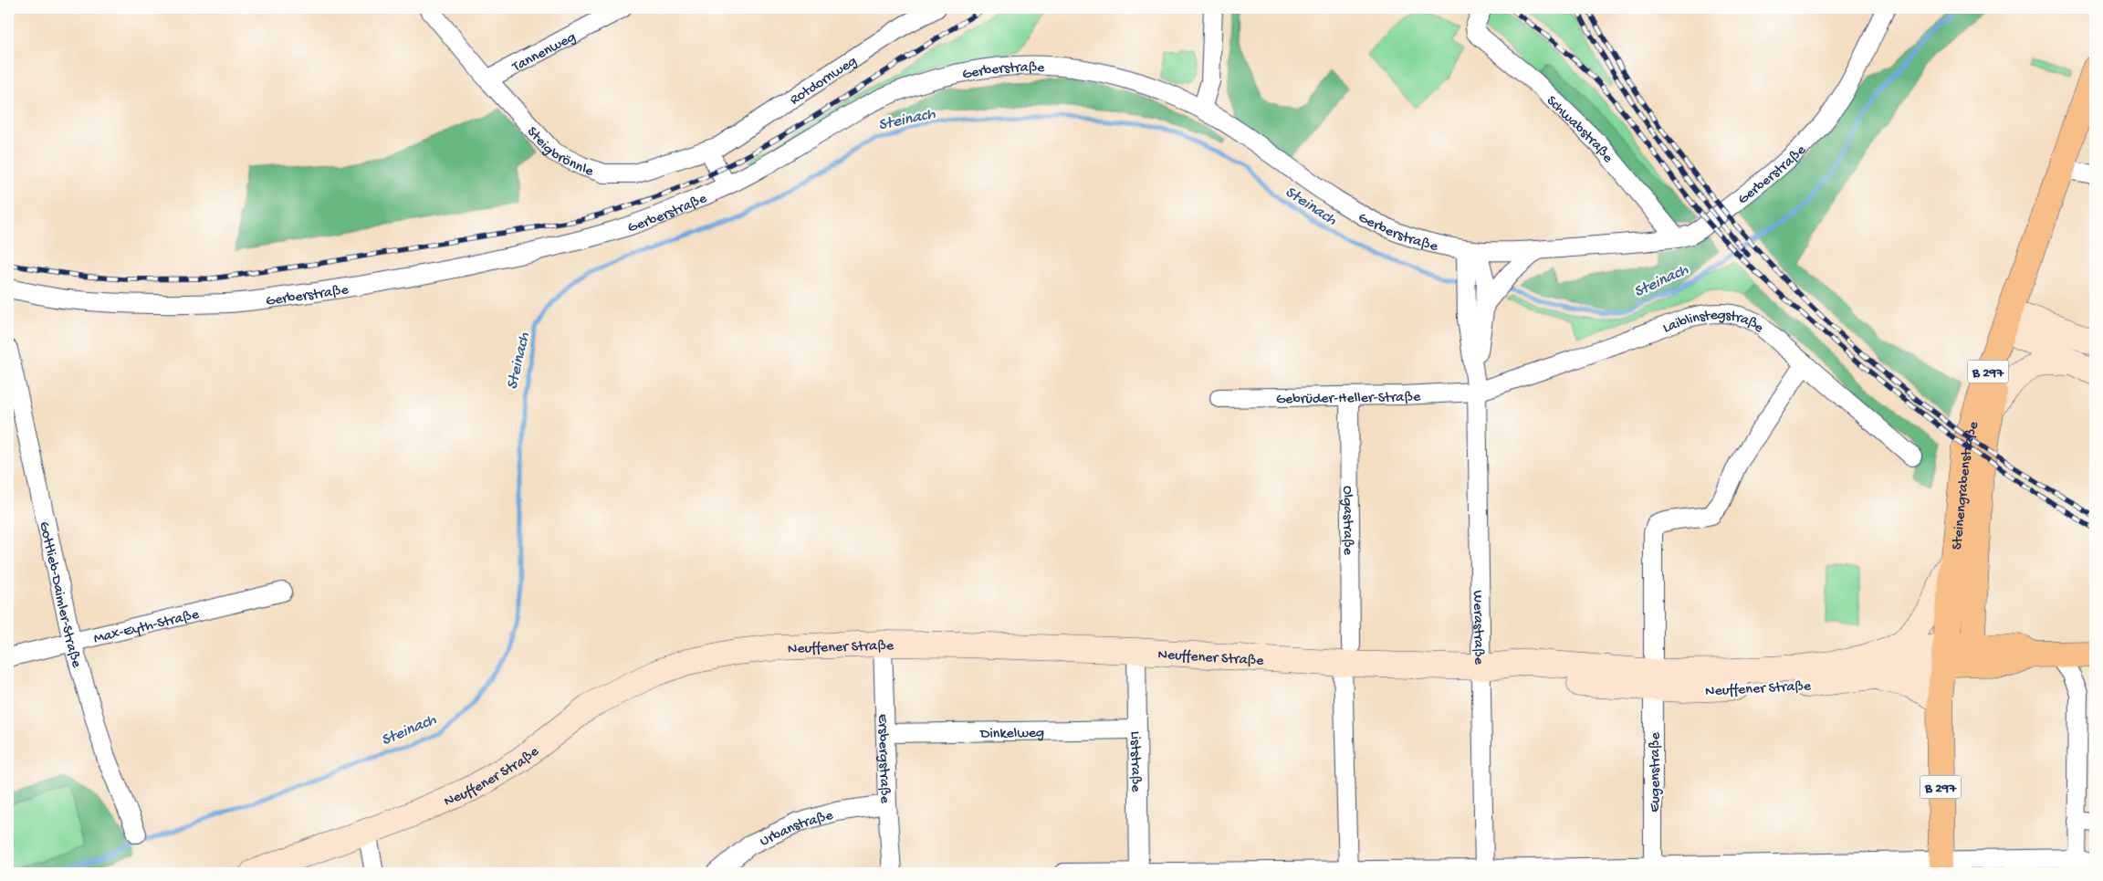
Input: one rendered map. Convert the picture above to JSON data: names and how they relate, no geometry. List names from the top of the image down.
{
  "streets": {
    "main road": ["B 297", "Steinengrabenstraße", "Neuffener Straße"],
    "street": [
      "Tannenweg",
      "Gerberstraße",
      "Rotdornweg",
      "Schwabstraße",
      "Steigbrönnle",
      "Laiblinstegstraße",
      "Gebrüder-Heller-Straße",
      "Olgastraße",
      "Gottlieb-Daimler-Straße",
      "Max-Eyth-Straße",
      "Werastraße",
      "Dinkelweg",
      "Ersbergstraße",
      "Liststraße",
      "Eugenstraße",
      "Urbanstraße"
    ]
  },
  "crossings": [
    ["Tannenweg", "Steigbrönnle"],
    ["Gerberstraße", "Schwabstraße"],
    ["Gerberstraße", "Werastraße"],
    ["Rotdornweg", "Steigbrönnle"],
    ["Laiblinstegstraße", "Gebrüder-Heller-Straße"],
    ["Laiblinstegstraße", "Werastraße"],
    ["B 297", "Steinengrabenstraße"],
    ["B 297", "Neuffener Straße"],
    ["Gebrüder-Heller-Straße", "Olgastraße"],
    ["Gebrüder-Heller-Straße", "Werastraße"],
    ["Steinengrabenstraße", "Neuffener Straße"],
    ["Olgastraße", "Neuffener Straße"],
    ["Gottlieb-Daimler-Straße", "Max-Eyth-Straße"],
    ["Werastraße", "Neuffener Straße"],
    ["Neuffener Straße", "Ersbergstraße"],
    ["Neuffener Straße", "Liststraße"],
    ["Neuffener Straße", "Eugenstraße"],
    ["Dinkelweg", "Ersbergstraße"],
    ["Dinkelweg", "Liststraße"],
    ["Ersbergstraße", "Urbanstraße"]
  ],
  "water": ["Steinach"]
}
